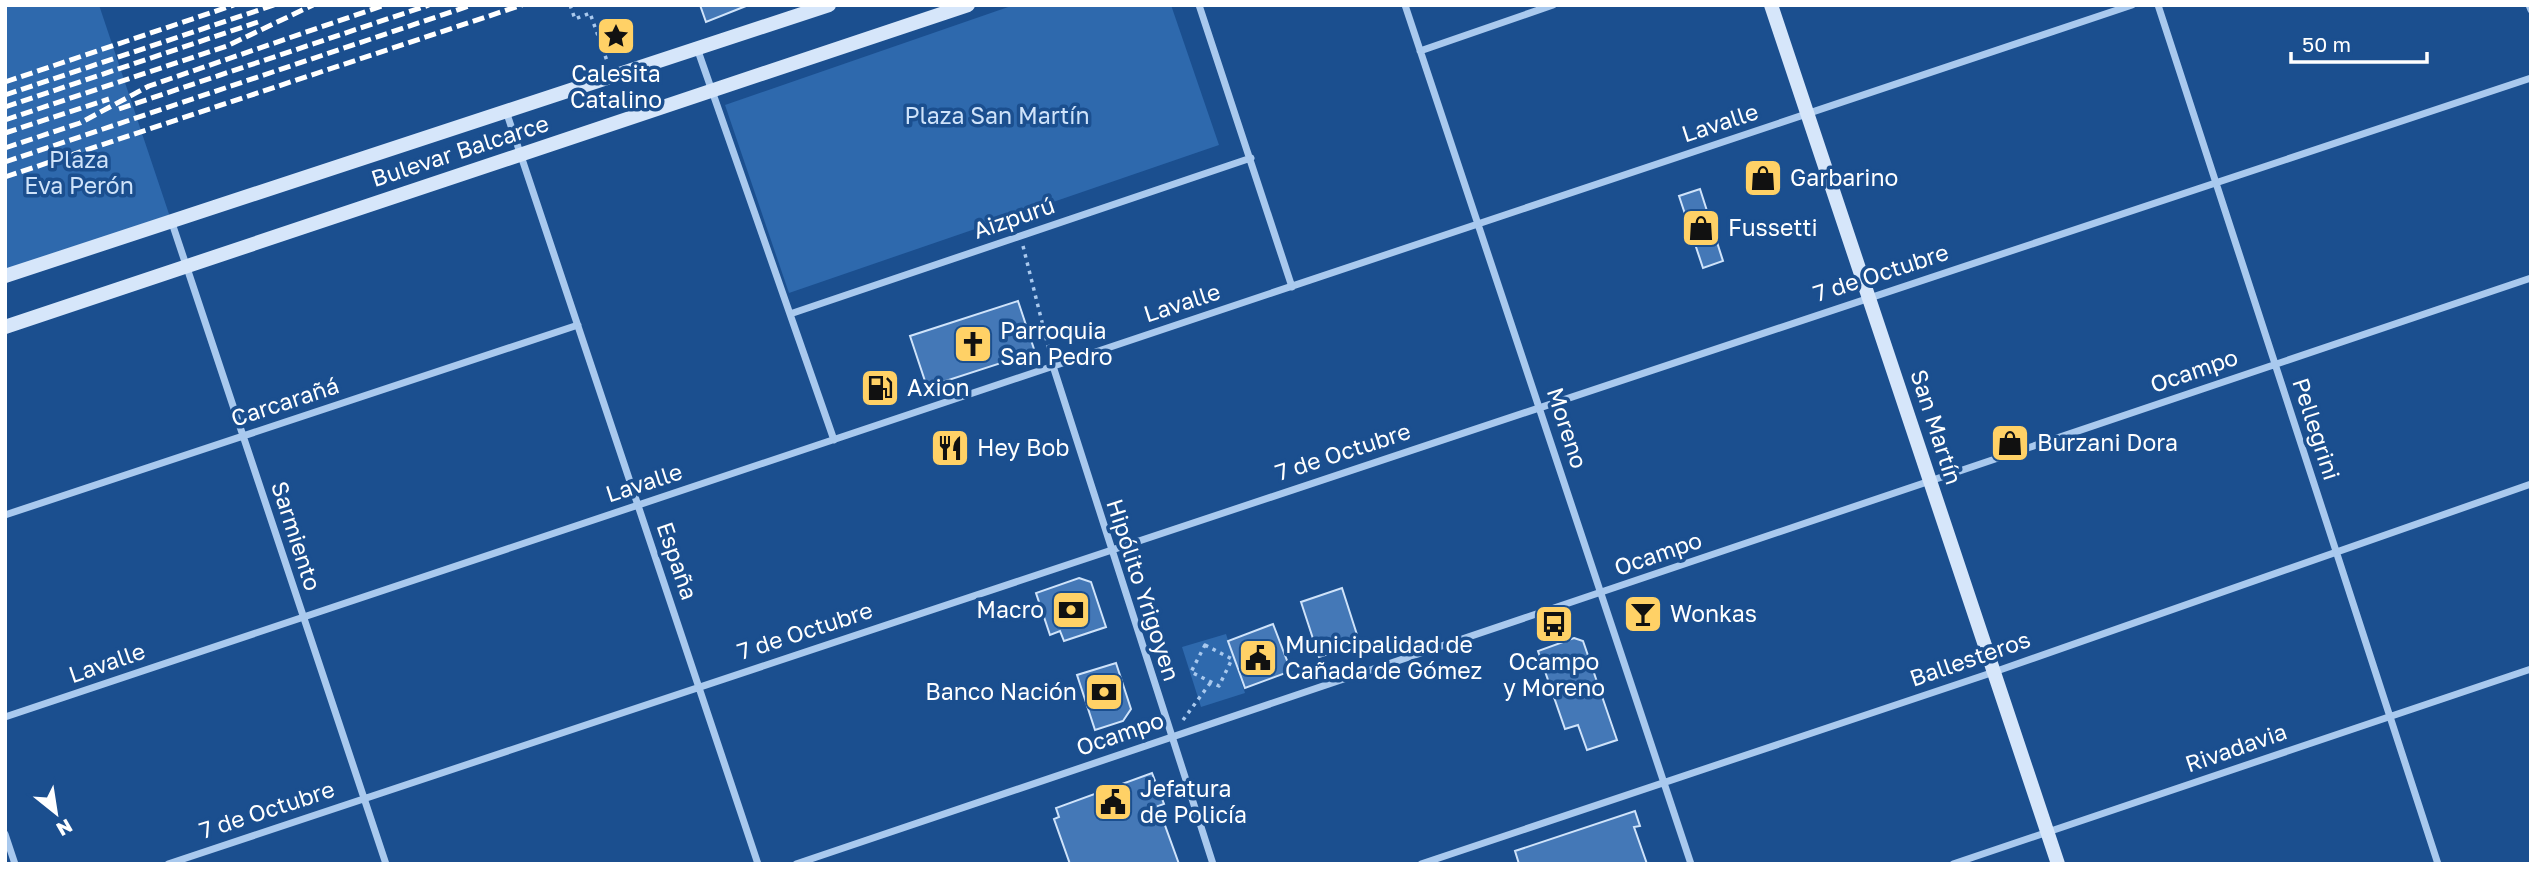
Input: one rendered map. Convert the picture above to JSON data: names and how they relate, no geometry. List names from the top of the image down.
{
  "streets": {
    "main road": ["Bulevar Balcarce", "San Martín"],
    "street": [
      "Lavalle",
      "Aizpurú",
      "7 de Octubre",
      "Ocampo",
      "Carcarañá",
      "Moreno",
      "Pellegrini",
      "Sarmiento",
      "España",
      "Hipólito Yrigoyen",
      "Ballesteros",
      "Rivadavia"
    ]
  },
  "crossings": [
    ["Lavalle", "San Martín"],
    ["Lavalle", "Moreno"],
    ["Lavalle", "Sarmiento"],
    ["Lavalle", "España"],
    ["Lavalle", "Hipólito Yrigoyen"],
    ["Bulevar Balcarce", "Sarmiento"],
    ["Bulevar Balcarce", "España"],
    ["7 de Octubre", "San Martín"],
    ["7 de Octubre", "Moreno"],
    ["7 de Octubre", "Pellegrini"],
    ["7 de Octubre", "Sarmiento"],
    ["7 de Octubre", "España"],
    ["7 de Octubre", "Hipólito Yrigoyen"],
    ["Ocampo", "San Martín"],
    ["Ocampo", "Moreno"],
    ["Ocampo", "Pellegrini"],
    ["Ocampo", "Hipólito Yrigoyen"],
    ["Carcarañá", "Sarmiento"],
    ["Carcarañá", "España"],
    ["San Martín", "Ballesteros"],
    ["San Martín", "Rivadavia"],
    ["Moreno", "Ballesteros"],
    ["Pellegrini", "Ballesteros"],
    ["Pellegrini", "Rivadavia"]
  ],
  "parks": ["Plaza San Martín", "Plaza Eva Perón"],
  "places": {
    "place": ["Calesita Catalino"],
    "shop": ["Garbarino", "Fussetti", "Burzani Dora"],
    "church": ["Parroquia San Pedro"],
    "fuel station": ["Axion"],
    "restaurant": ["Hey Bob"],
    "bank": ["Macro", "Banco Nación"],
    "bar": ["Wonkas"],
    "bus stop": ["Ocampo y Moreno"],
    "public building": ["Municipalidad de Cañada de Gómez", "Jefatura de Policía"]
  },
  "scale_bar": "50 m",
  "north": "bottom right"
}
